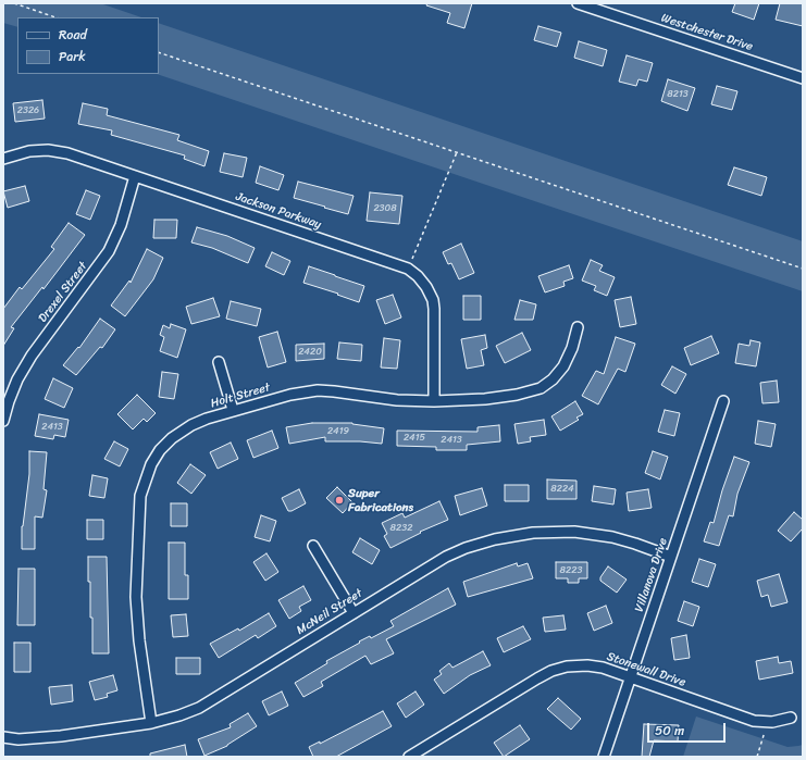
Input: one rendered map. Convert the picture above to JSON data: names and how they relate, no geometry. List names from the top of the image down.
{
  "streets": {
    "street": [
      "Westchester Drive",
      "Jackson Parkway",
      "Drexel Street",
      "Holt Street",
      "Villanova Drive",
      "McNeil Street",
      "Stonewall Drive"
    ]
  },
  "crossings": [
    ["Jackson Parkway", "Drexel Street"],
    ["Jackson Parkway", "Holt Street"],
    ["Holt Street", "McNeil Street"],
    ["Villanova Drive", "McNeil Street"],
    ["Villanova Drive", "Stonewall Drive"]
  ],
  "places": ["Super Fabrications"],
  "house_numbers": [
    "8213",
    "2326",
    "2308",
    "2420",
    "2413",
    "2419",
    "2415",
    "2413",
    "8224",
    "8232",
    "8223"
  ],
  "legend": ["Road", "Park"],
  "scale_bar": "50 m"
}
